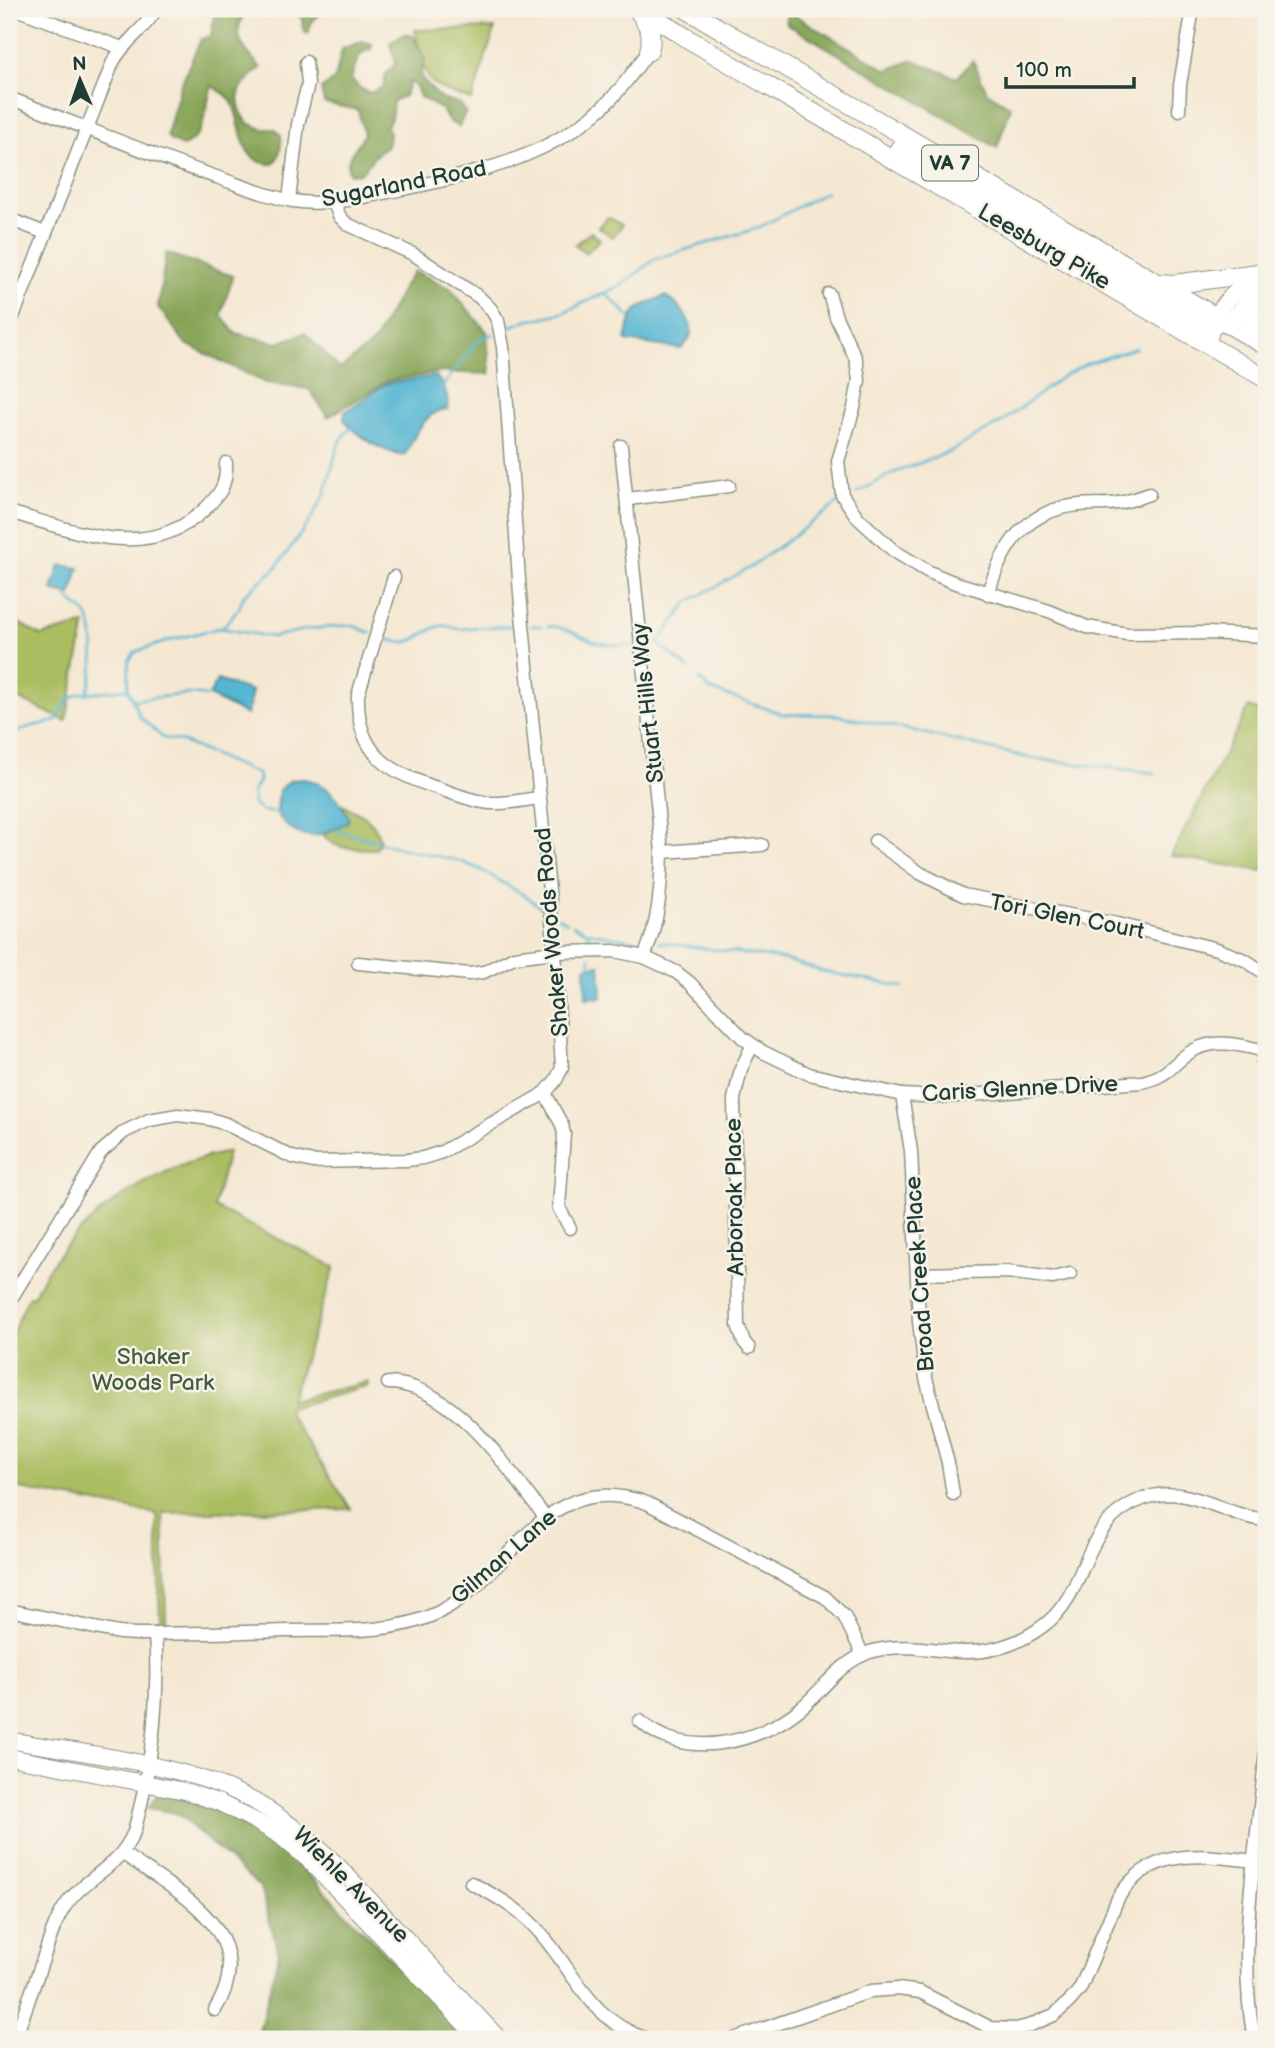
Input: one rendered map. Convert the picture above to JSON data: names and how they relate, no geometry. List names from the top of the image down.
{
  "streets": {
    "highway": ["VA 7", "Leesburg Pike"],
    "main road": ["Wiehle Avenue"],
    "street": [
      "Sugarland Road",
      "Stuart Hills Way",
      "Tori Glen Court",
      "Shaker Woods Road",
      "Caris Glenne Drive",
      "Arboroak Place",
      "Broad Creek Place",
      "Gilman Lane"
    ]
  },
  "crossings": [
    ["Sugarland Road", "Shaker Woods Road"],
    ["Stuart Hills Way", "Caris Glenne Drive"],
    ["Shaker Woods Road", "Caris Glenne Drive"],
    ["Caris Glenne Drive", "Arboroak Place"],
    ["Caris Glenne Drive", "Broad Creek Place"]
  ],
  "parks": ["Shaker Woods Park"],
  "scale_bar": "100 m",
  "north": "top"
}
